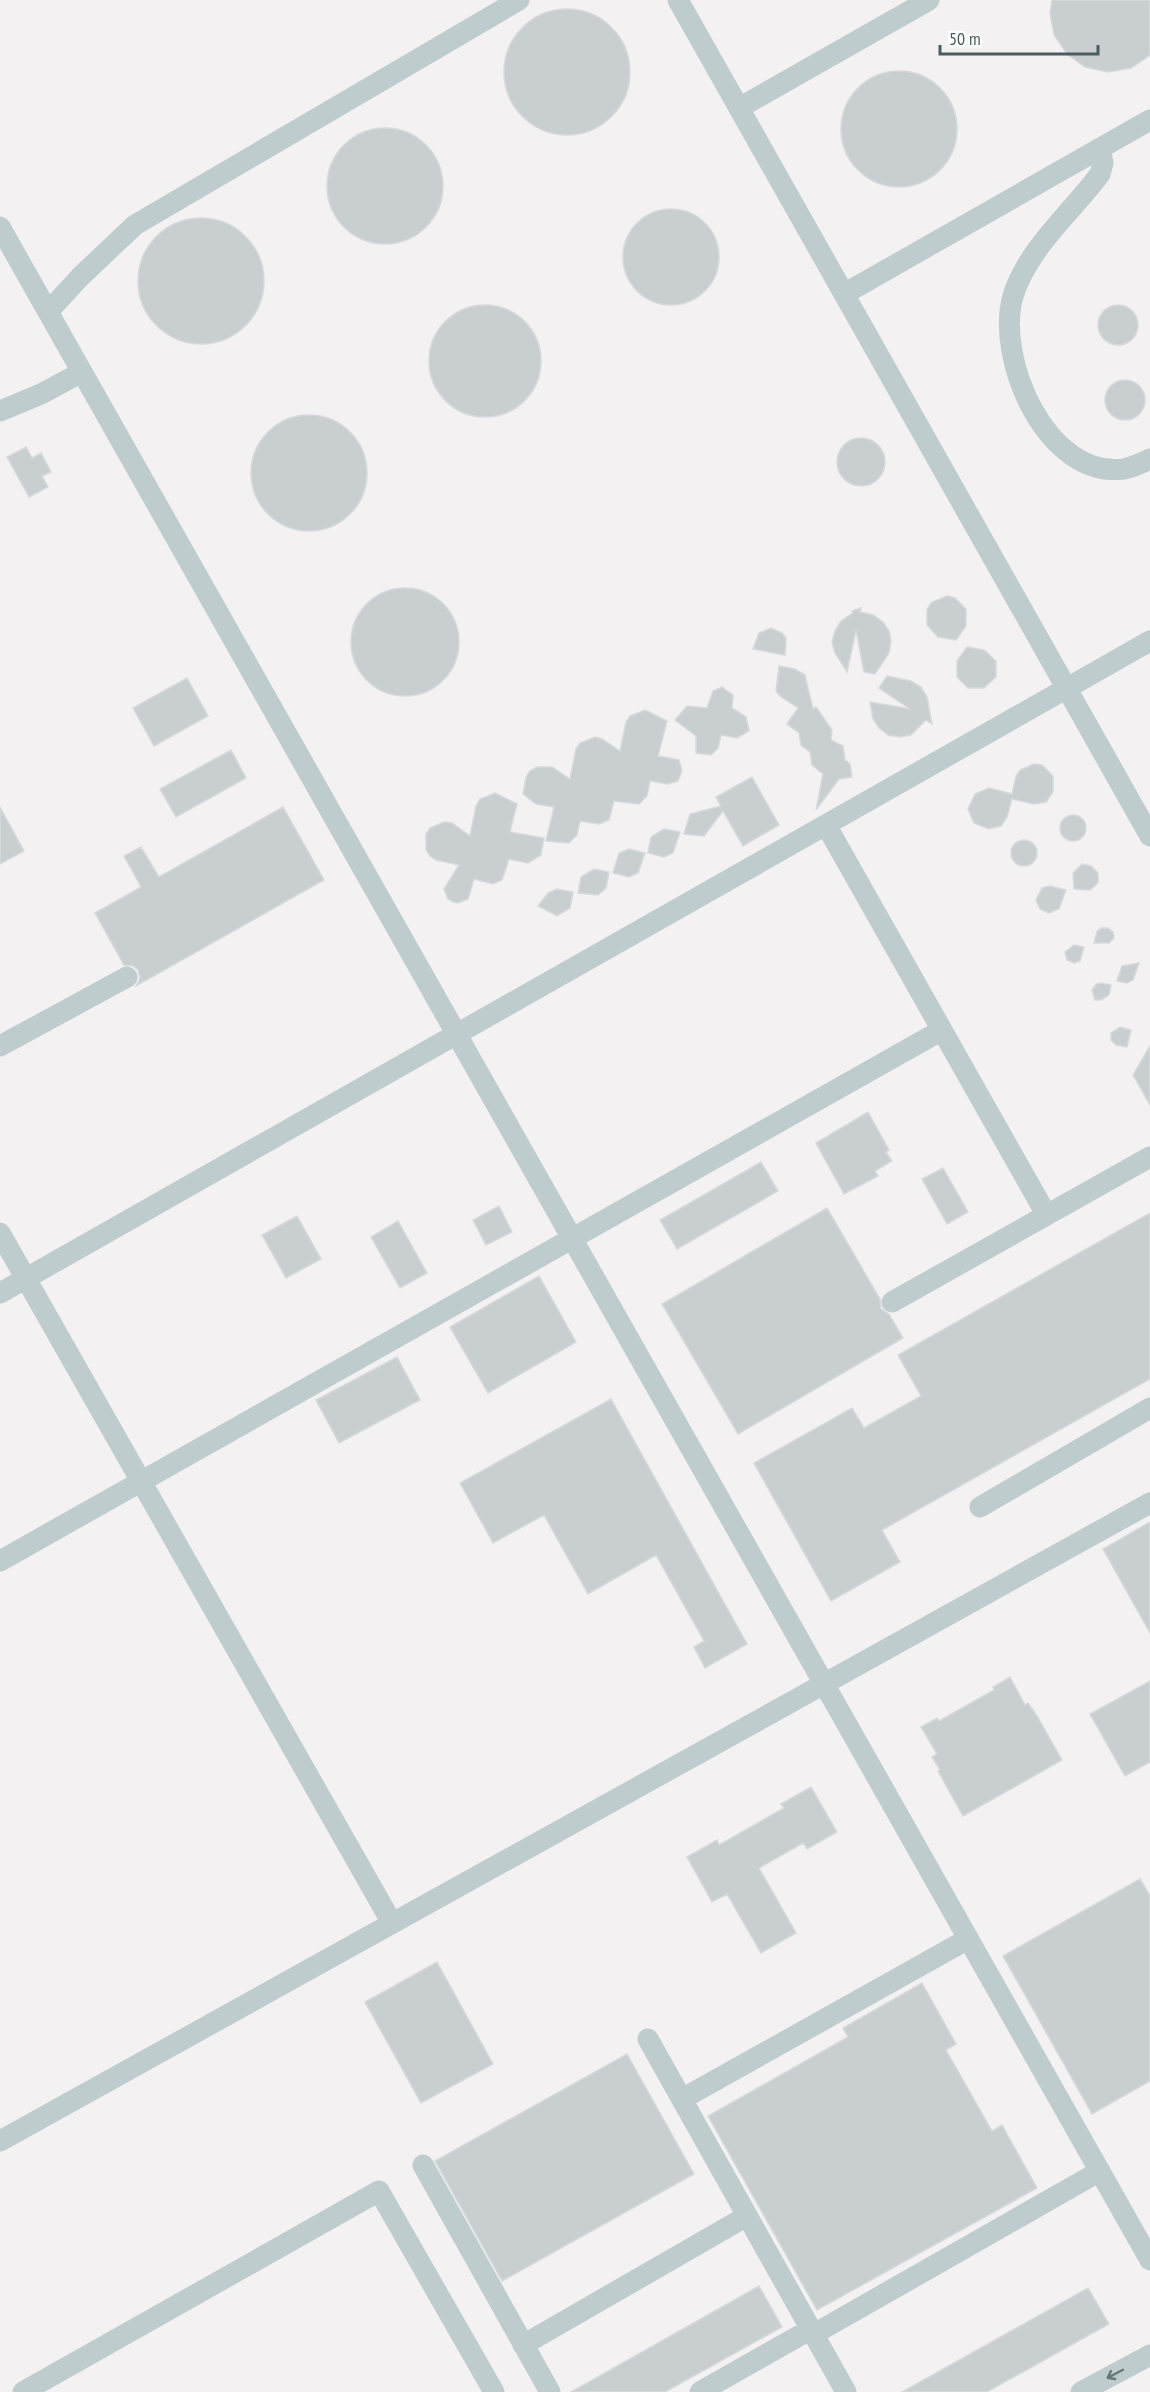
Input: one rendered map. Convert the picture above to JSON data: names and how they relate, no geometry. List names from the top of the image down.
{
  "scale_bar": "50 m"
}
